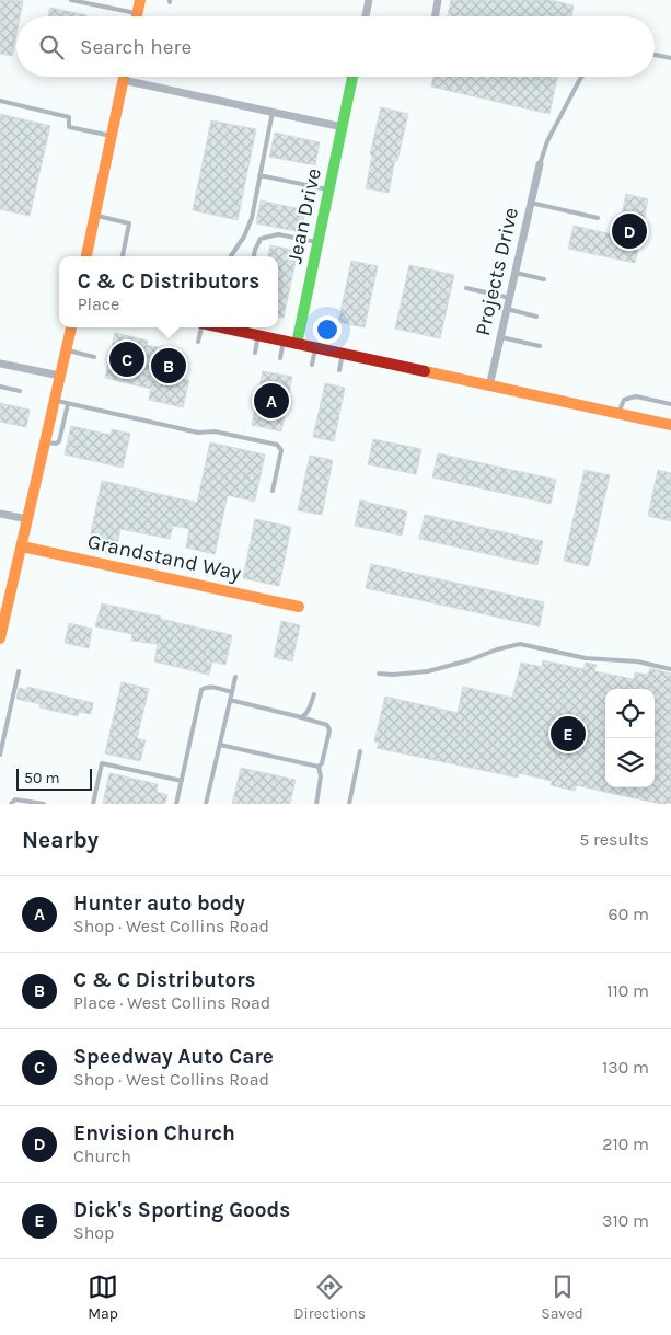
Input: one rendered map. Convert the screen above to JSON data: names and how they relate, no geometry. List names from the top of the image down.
{
  "streets": {
    "street": ["Jean Drive", "Projects Drive", "Grandstand Way"]
  },
  "scale_bar": "50 m",
  "page": {
    "search": "Search here",
    "pins": [
      "D",
      "C",
      "B",
      "A",
      "E"
    ],
    "popup": ["C & C Distributors", "Place"],
    "scale": "50 m",
    "heading": ["Nearby", "5 results"],
    "list": [
      {
        "mark": "A",
        "name": "Hunter auto body",
        "note": "Shop · West Collins Road",
        "value": "60 m"
      },
      {
        "mark": "B",
        "name": "C & C Distributors",
        "note": "Place · West Collins Road",
        "value": "110 m"
      },
      {
        "mark": "C",
        "name": "Speedway Auto Care",
        "note": "Shop · West Collins Road",
        "value": "130 m"
      },
      {
        "mark": "D",
        "name": "Envision Church",
        "note": "Church",
        "value": "210 m"
      },
      {
        "mark": "E",
        "name": "Dick's Sporting Goods",
        "note": "Shop",
        "value": "310 m"
      }
    ],
    "nav": ["Map", "Directions", "Saved"]
  }
}
